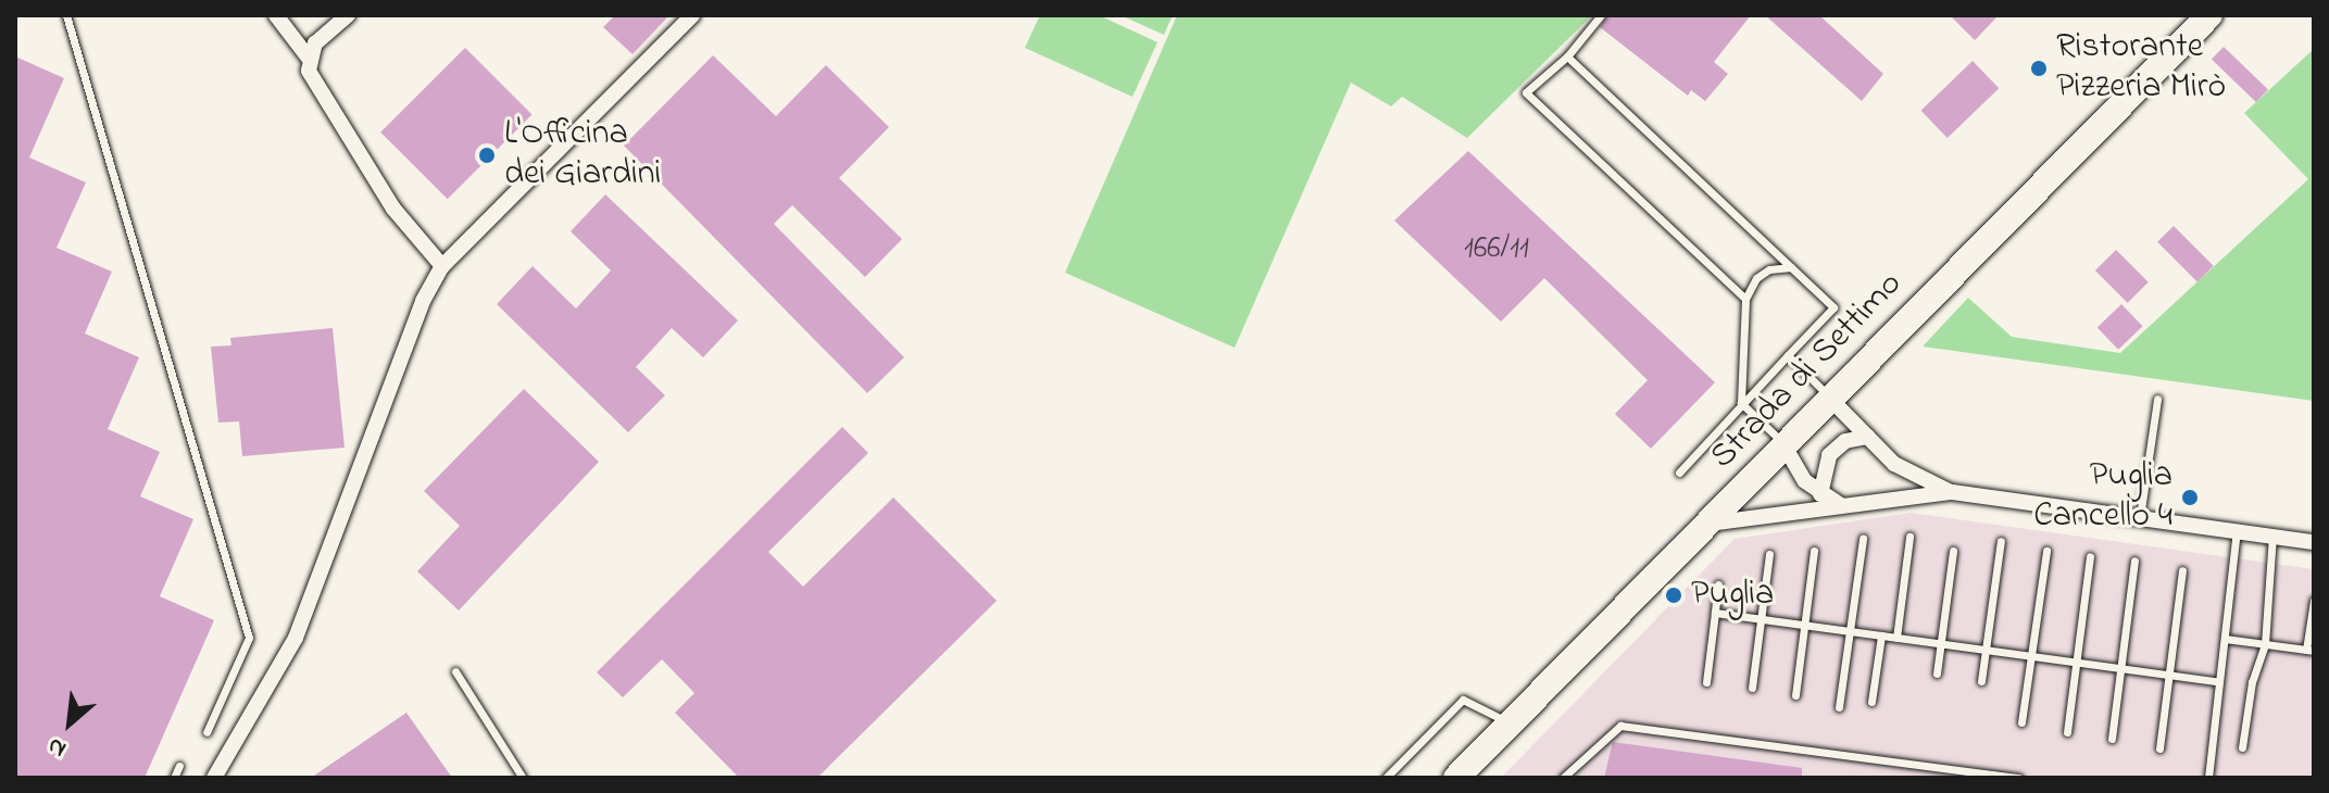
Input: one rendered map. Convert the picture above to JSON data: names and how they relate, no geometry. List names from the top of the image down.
{
  "streets": {
    "main road": ["Strada di Settimo"]
  },
  "places": [
    "Ristorante Pizzeria Mirò",
    "L'Officina dei Giardini",
    "Puglia Cancello 4",
    "Puglia"
  ],
  "house_numbers": ["166/11"],
  "north": "bottom left"
}
